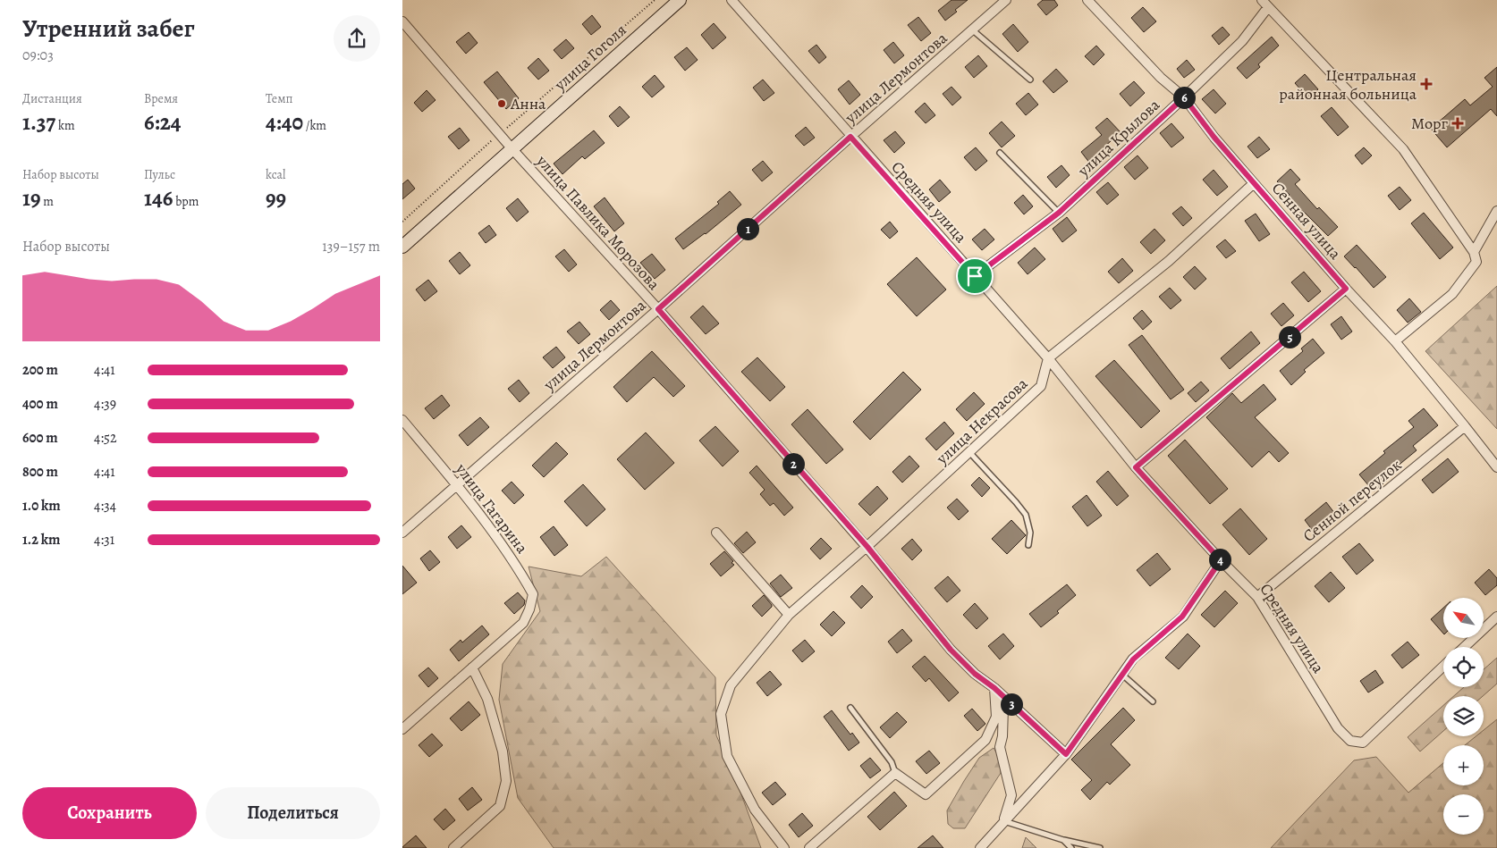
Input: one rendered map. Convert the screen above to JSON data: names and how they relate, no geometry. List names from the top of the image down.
{
  "streets": {
    "street": [
      "улица Гоголя",
      "улица Лермонтова",
      "улица Крылова",
      "Средняя улица",
      "Сенная улица",
      "улица Павлика Морозова",
      "улица Некрасова",
      "Сенной переулок",
      "улица Гагарина"
    ]
  },
  "crossings": [
    ["улица Гоголя", "улица Павлика Морозова"],
    ["улица Лермонтова", "Средняя улица"],
    ["улица Лермонтова", "улица Павлика Морозова"],
    ["улица Лермонтова", "улица Гагарина"],
    ["улица Крылова", "Средняя улица"],
    ["улица Крылова", "Сенная улица"],
    ["Средняя улица", "улица Некрасова"],
    ["Средняя улица", "Сенной переулок"],
    ["Сенная улица", "Сенной переулок"],
    ["улица Павлика Морозова", "улица Некрасова"]
  ],
  "places": {
    "health": ["Центральная районная больница", "Морг"],
    "other": ["Анна"]
  },
  "north": "top left",
  "page": {
    "heading": ["Утренний забег", "09:03"],
    "stats": [
      ["Дистанция", "1.37 km"],
      ["Время", "6:24"],
      ["Темп", "4:40 /km"],
      ["Набор высоты", "19 m"],
      ["Пульс", "146 bpm"],
      ["kcal", "99"]
    ],
    "pins": [
      "6",
      "1",
      "5",
      "2",
      "4",
      "3"
    ],
    "chart": ["Набор высоты", "139–157 m"],
    "list": [
      {
        "name": "200 m",
        "note": "4:41"
      },
      {
        "name": "400 m",
        "note": "4:39"
      },
      {
        "name": "600 m",
        "note": "4:52"
      },
      {
        "name": "800 m",
        "note": "4:41"
      },
      {
        "name": "1.0 km",
        "note": "4:34"
      },
      {
        "name": "1.2 km",
        "note": "4:31"
      }
    ],
    "map_buttons": ["+", "−"],
    "buttons": ["Сохранить", "Поделиться"]
  }
}
